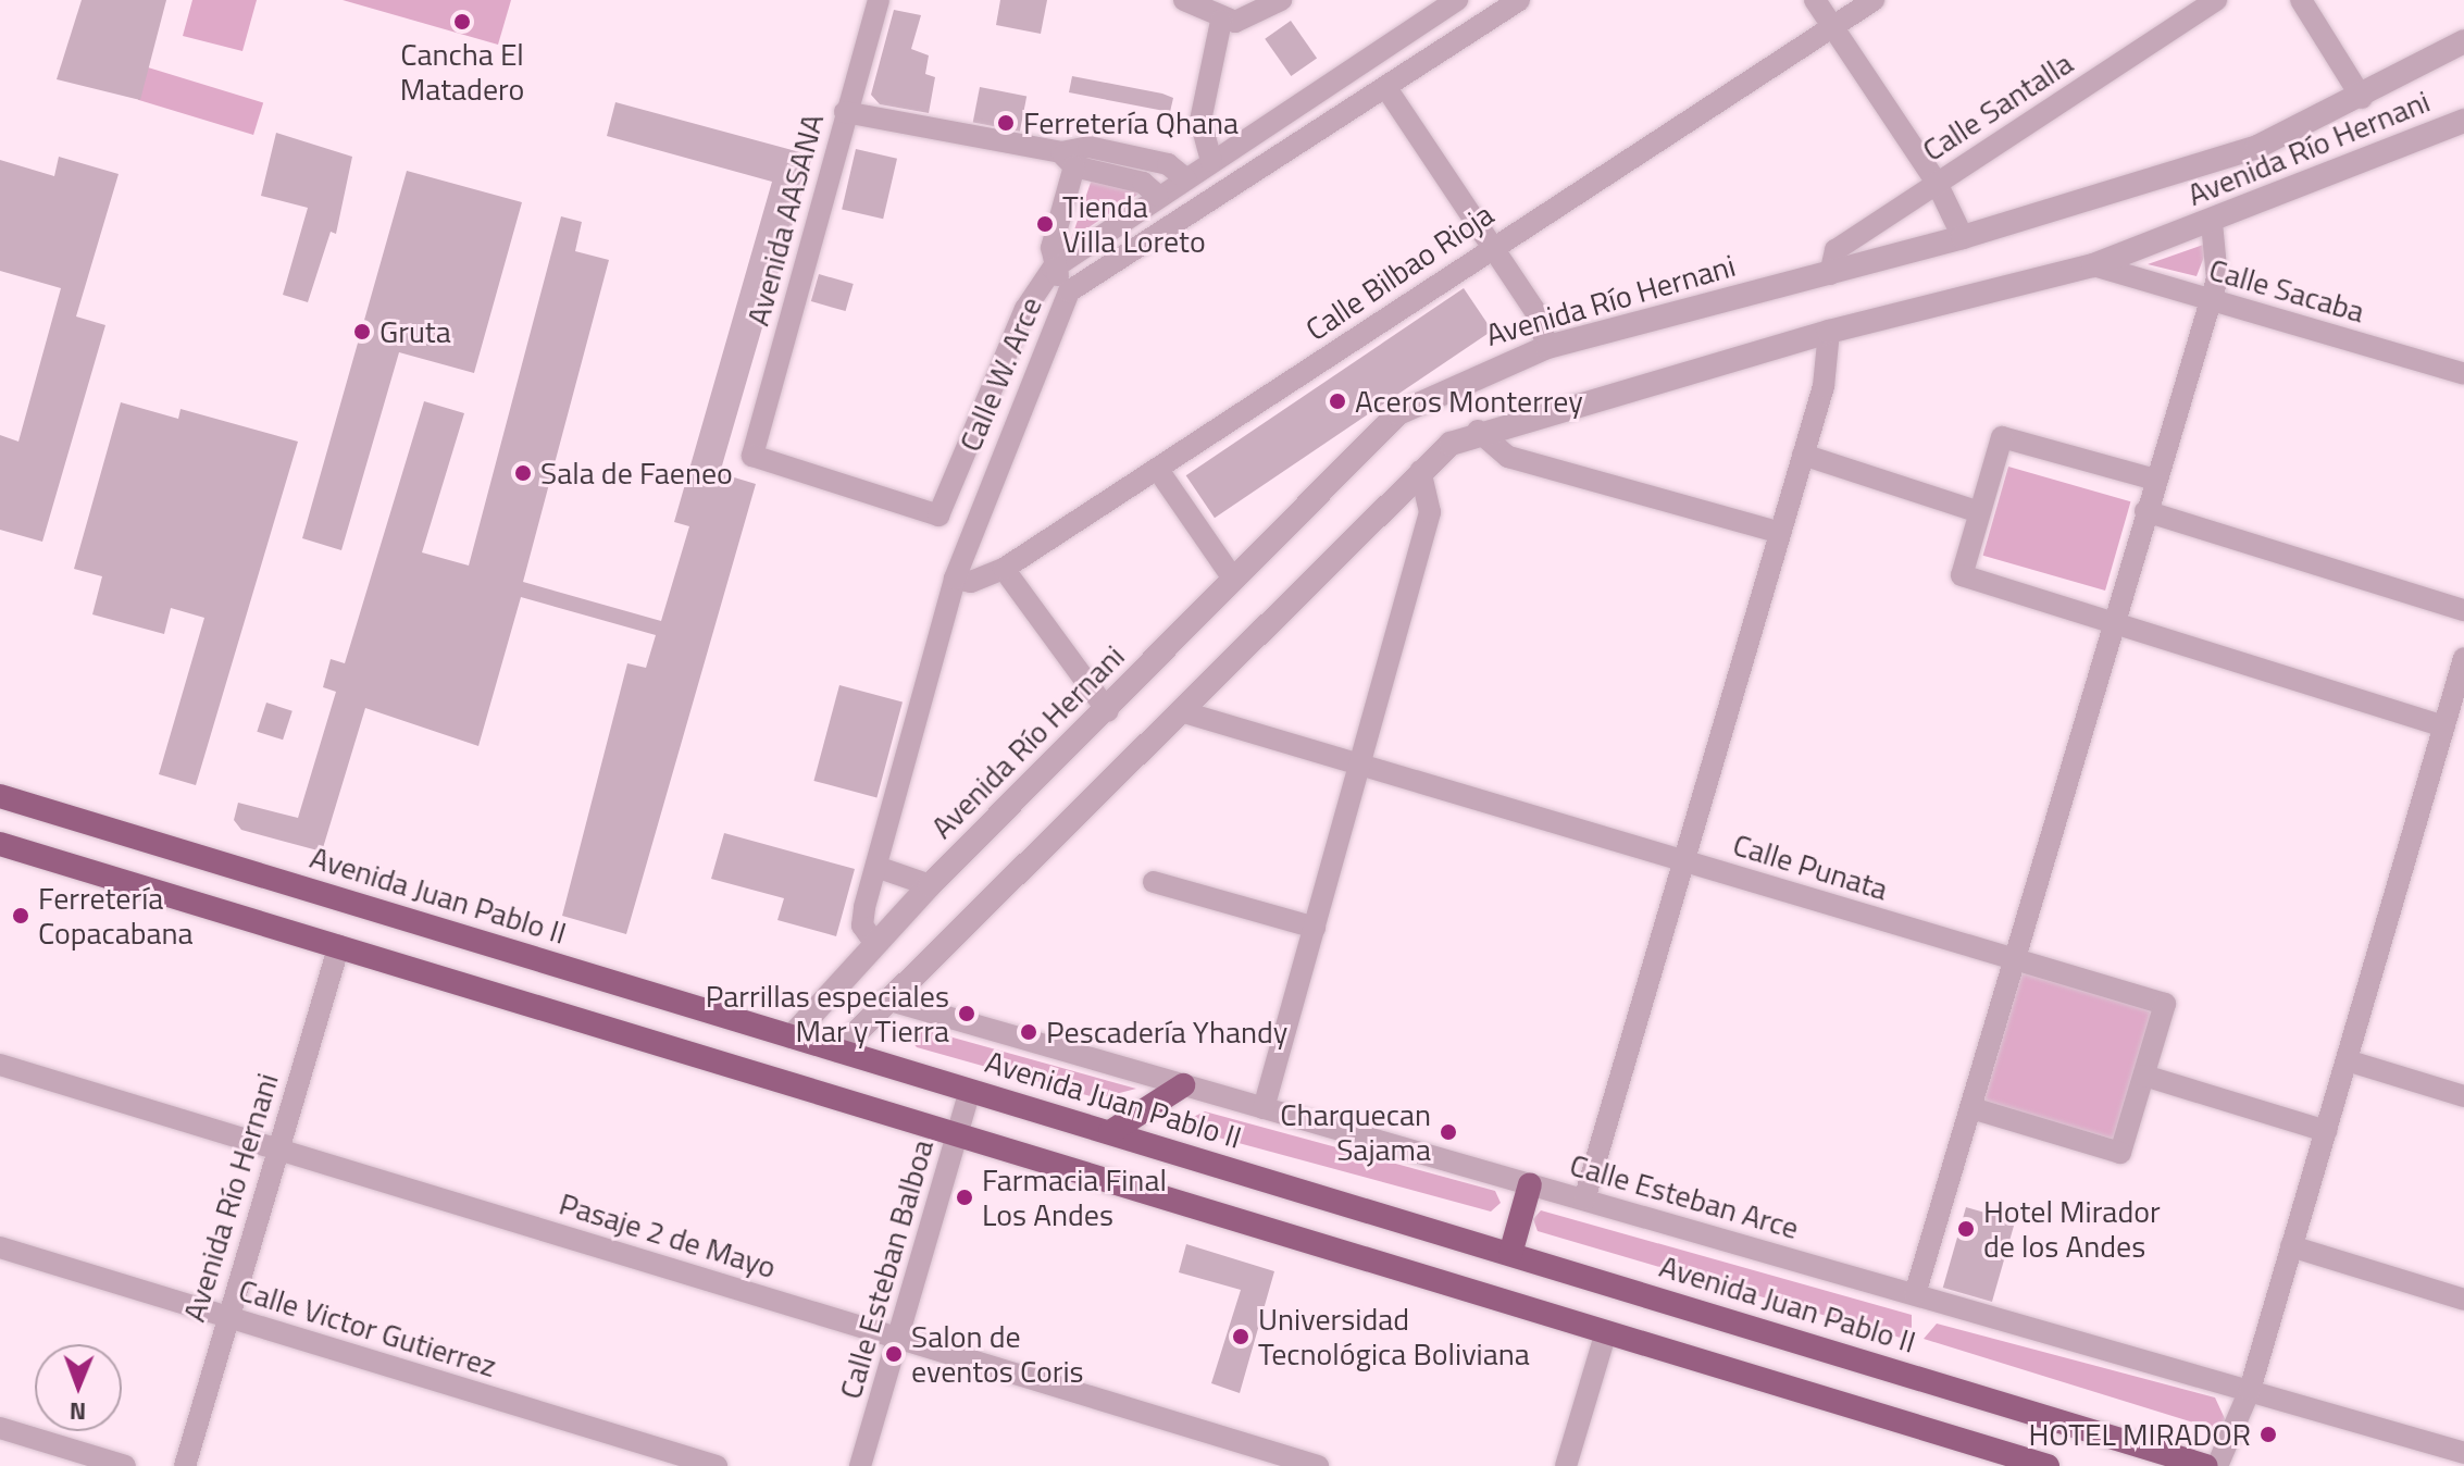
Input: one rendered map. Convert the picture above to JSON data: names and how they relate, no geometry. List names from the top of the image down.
{
  "streets": {
    "highway": ["Avenida Juan Pablo II"],
    "street": [
      "Calle Santalla",
      "Avenida Río Hernani",
      "Avenida AASANA",
      "Calle Bilbao Rioja",
      "Calle Sacaba",
      "Calle W. Arce",
      "Calle Punata",
      "Calle Esteban Arce",
      "Pasaje 2 de Mayo",
      "Calle Esteban Balboa",
      "Calle Victor Gutierrez"
    ]
  },
  "crossings": [
    ["Calle Santalla", "Avenida Río Hernani"],
    ["Avenida Río Hernani", "Calle Sacaba"],
    ["Avenida Río Hernani", "Calle W. Arce"],
    ["Avenida Río Hernani", "Calle Punata"],
    ["Avenida Río Hernani", "Avenida Juan Pablo II"],
    ["Avenida Río Hernani", "Calle Esteban Arce"],
    ["Avenida Río Hernani", "Pasaje 2 de Mayo"],
    ["Avenida Río Hernani", "Calle Victor Gutierrez"],
    ["Avenida AASANA", "Calle W. Arce"],
    ["Calle Bilbao Rioja", "Calle W. Arce"],
    ["Avenida Juan Pablo II", "Calle Esteban Balboa"],
    ["Pasaje 2 de Mayo", "Calle Esteban Balboa"]
  ],
  "places": [
    "Cancha El Matadero",
    "Ferretería Qhana",
    "Tienda Villa Loreto",
    "Gruta",
    "Aceros Monterrey",
    "Sala de Faeneo",
    "Ferretería Copacabana",
    "Parrillas especiales Mar y Tierra",
    "Pescadería Yhandy",
    "Charquecan Sajama",
    "Farmacia Final Los Andes",
    "Hotel Mirador de los Andes",
    "Universidad Tecnológica Boliviana",
    "Salon de eventos Coris",
    "HOTEL MIRADOR"
  ],
  "north": "bottom"
}
